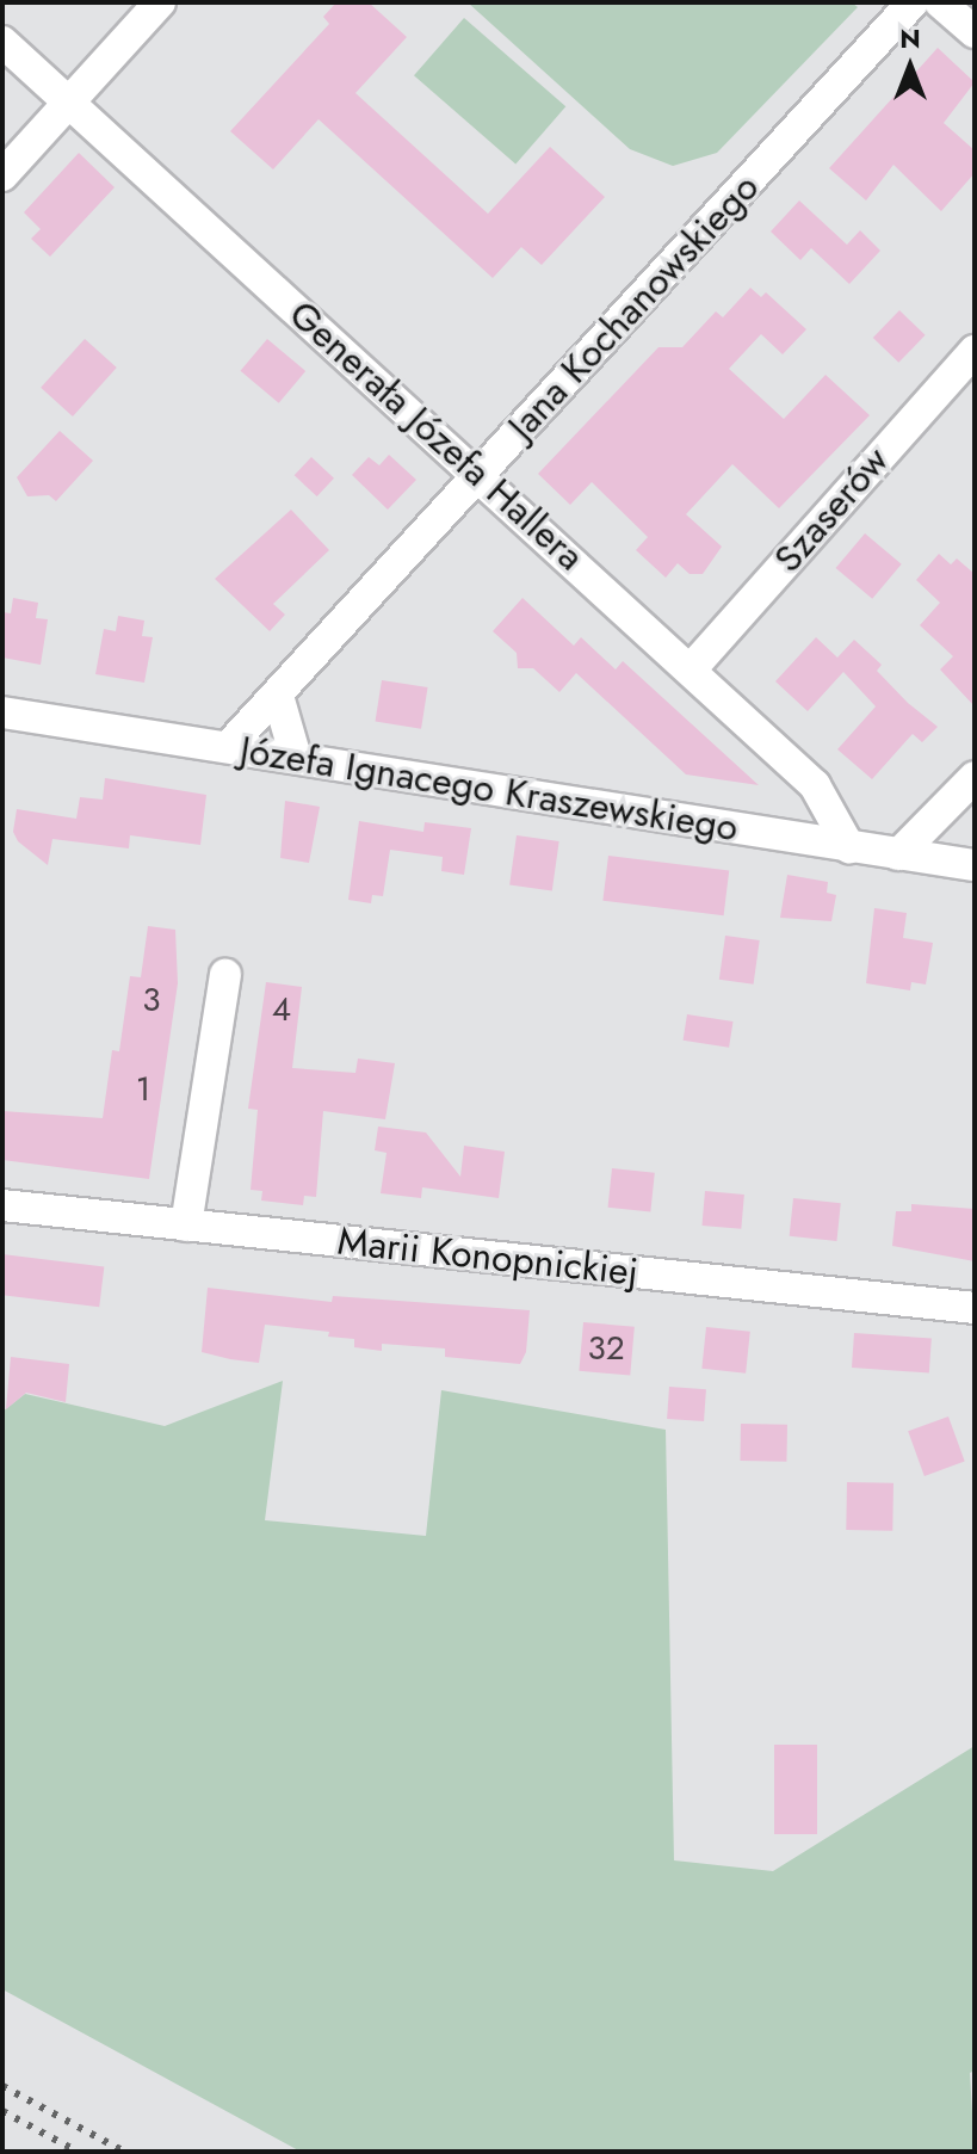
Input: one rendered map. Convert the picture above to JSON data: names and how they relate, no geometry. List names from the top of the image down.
{
  "streets": {
    "street": [
      "Jana Kochanowskiego",
      "Generała Józefa Hallera",
      "Szaserów",
      "Józefa Ignacego Kraszewskiego",
      "Marii Konopnickiej"
    ]
  },
  "crossings": [
    ["Jana Kochanowskiego", "Generała Józefa Hallera"],
    ["Jana Kochanowskiego", "Józefa Ignacego Kraszewskiego"],
    ["Generała Józefa Hallera", "Szaserów"],
    ["Generała Józefa Hallera", "Józefa Ignacego Kraszewskiego"]
  ],
  "house_numbers": [
    "3",
    "4",
    "1",
    "32"
  ],
  "north": "top"
}
